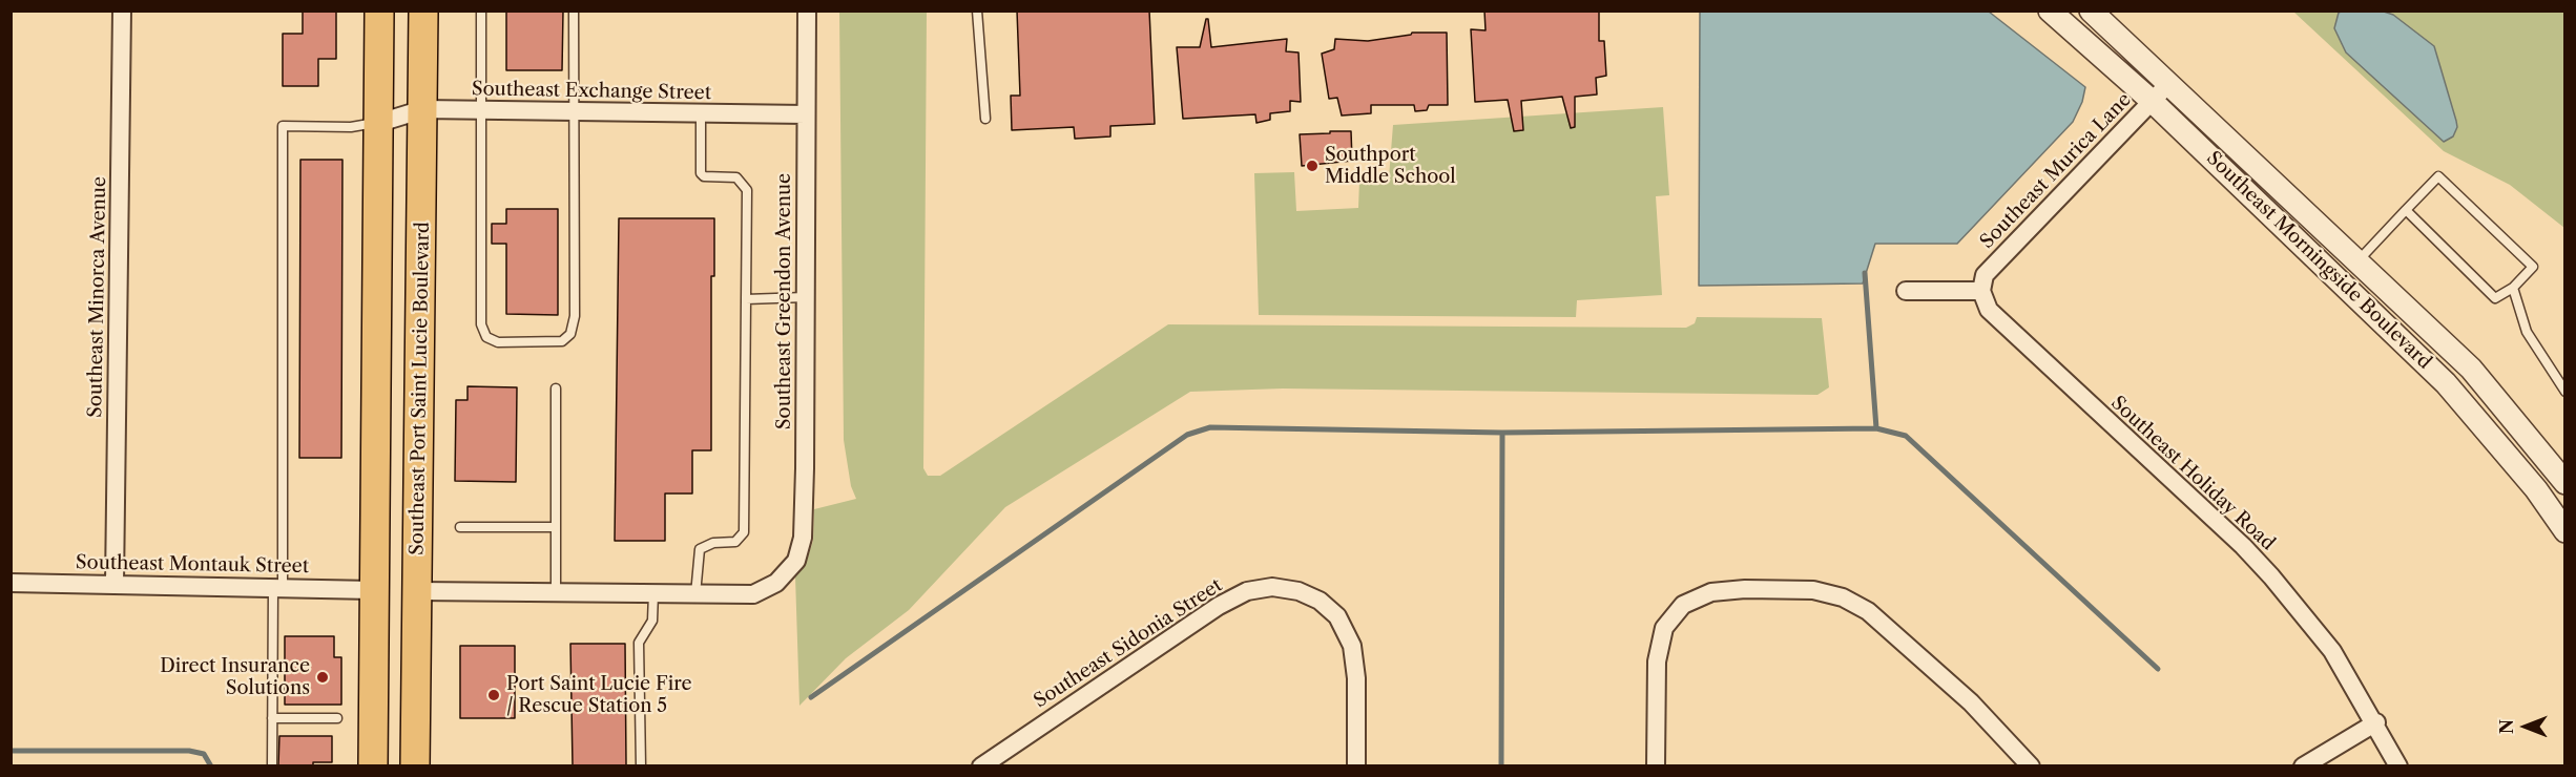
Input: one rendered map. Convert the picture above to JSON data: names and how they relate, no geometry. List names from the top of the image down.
{
  "streets": {
    "main road": ["Southeast Port Saint Lucie Boulevard"],
    "street": [
      "Southeast Exchange Street",
      "Southeast Murica Lane",
      "Southeast Morningside Boulevard",
      "Southeast Minorca Avenue",
      "Southeast Greendon Avenue",
      "Southeast Holiday Road",
      "Southeast Montauk Street",
      "Southeast Sidonia Street"
    ]
  },
  "crossings": [
    ["Southeast Exchange Street", "Southeast Greendon Avenue"],
    ["Southeast Exchange Street", "Southeast Port Saint Lucie Boulevard"],
    ["Southeast Murica Lane", "Southeast Morningside Boulevard"],
    ["Southeast Murica Lane", "Southeast Holiday Road"],
    ["Southeast Minorca Avenue", "Southeast Montauk Street"]
  ],
  "places": ["Southport Middle School", "Direct Insurance Solutions", "Port Saint Lucie Fire / Rescue Station 5"],
  "north": "left"
}
